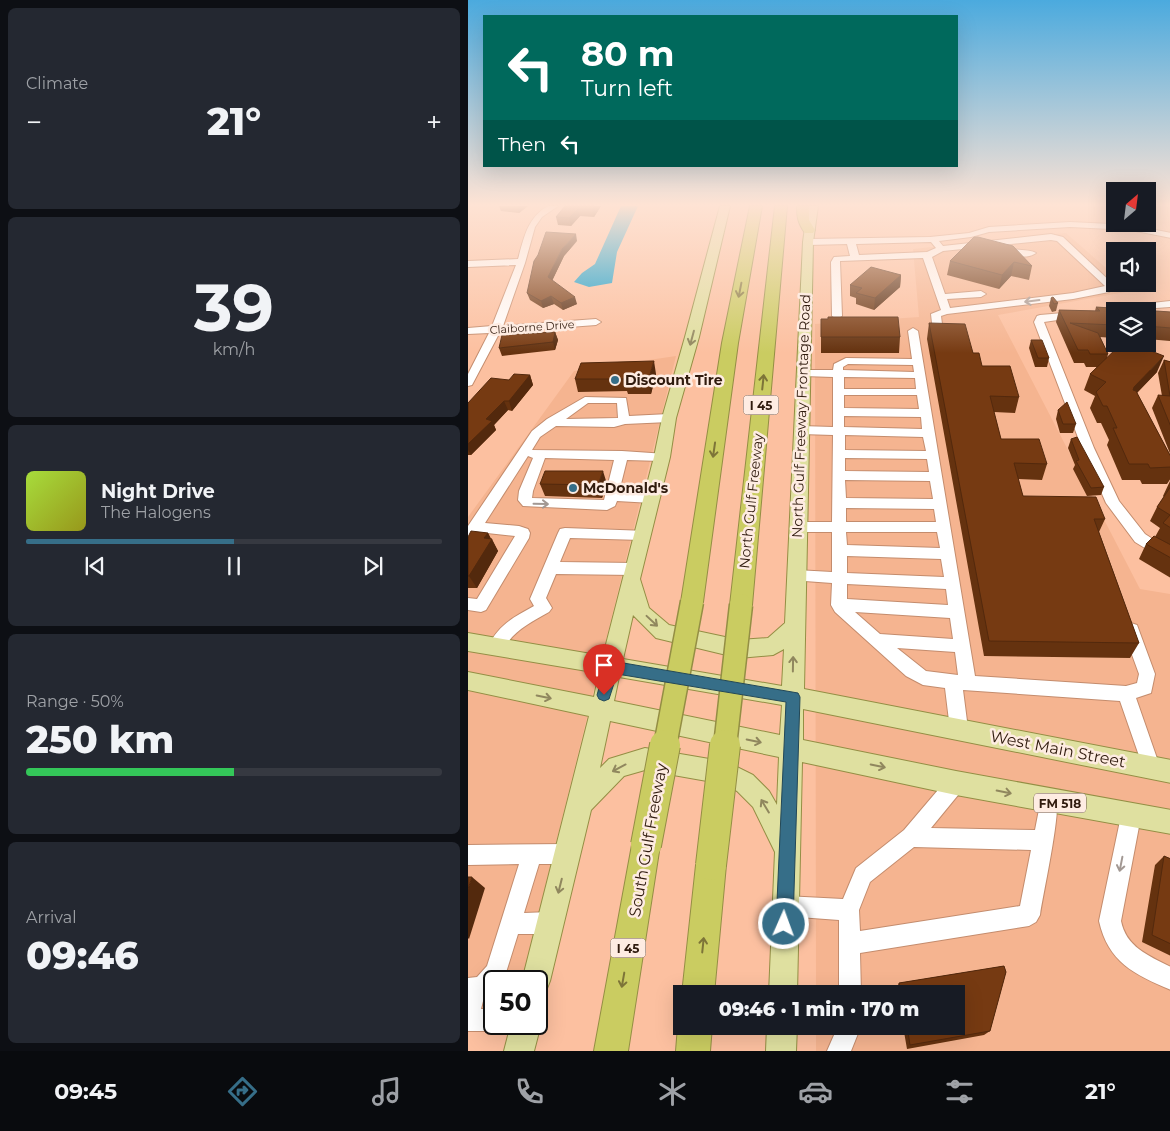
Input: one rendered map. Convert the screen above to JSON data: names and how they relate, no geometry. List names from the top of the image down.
{
  "streets": {
    "highway": ["I 45", "North Gulf Freeway", "South Gulf Freeway"],
    "main road": ["North Gulf Freeway Frontage Road", "West Main Street", "FM 518"],
    "street": ["Claiborne Drive"]
  },
  "crossings": [
    ["North Gulf Freeway Frontage Road", "West Main Street"],
    ["North Gulf Freeway Frontage Road", "FM 518"]
  ],
  "one_way": ["North Gulf Freeway", "South Gulf Freeway"],
  "places": ["Discount Tire", "McDonald's"],
  "north": "top right",
  "page": {
    "tile": [
      "Climate",
      ["39", "km/h"],
      ["Range · 50%", "250 km"],
      ["Arrival", "09:46"]
    ],
    "turn": ["80 m", "Turn left"],
    "heat": ["−", "21°", "+"],
    "then": "Then",
    "song": ["Night Drive", "The Halogens"],
    "limit": "50",
    "trip": "09:46 · 1 min · 170 m",
    "tabs": ["09:45", "21°"]
  }
}
